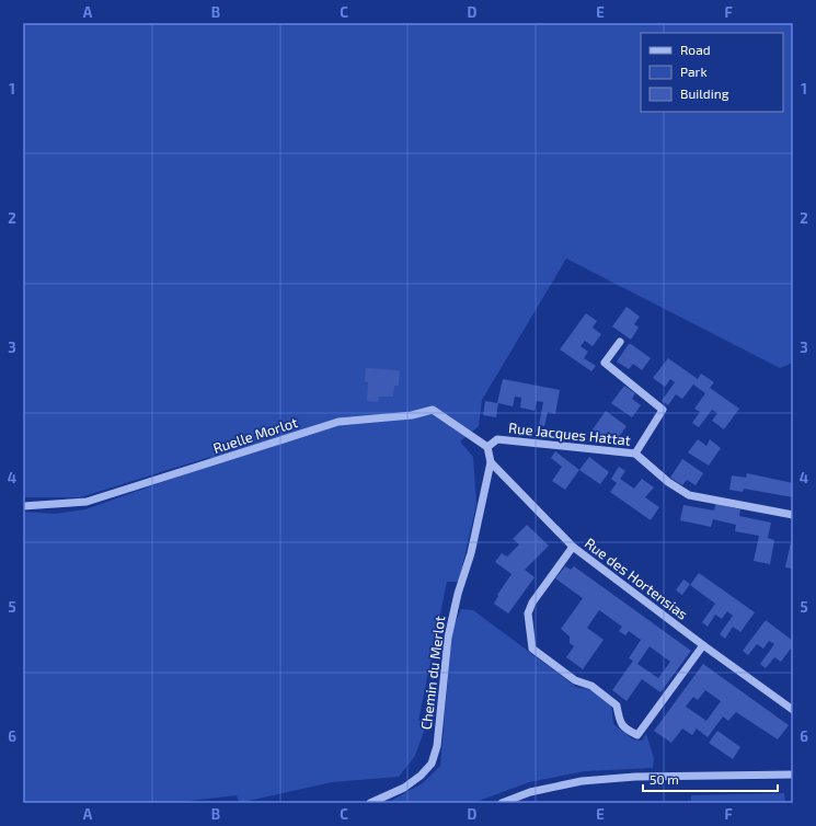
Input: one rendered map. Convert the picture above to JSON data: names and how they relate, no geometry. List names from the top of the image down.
{
  "streets": {
    "street": [
      "Rue Jacques Hattat",
      "Ruelle Morlot",
      "Rue des Hortensias",
      "Chemin du Merlot"
    ]
  },
  "crossings": [
    ["Rue Jacques Hattat", "Ruelle Morlot"],
    ["Rue Jacques Hattat", "Rue des Hortensias"],
    ["Ruelle Morlot", "Rue des Hortensias"],
    ["Rue des Hortensias", "Chemin du Merlot"]
  ],
  "legend": ["Road", "Park", "Building"],
  "scale_bar": "50 m",
  "grid": {
    "columns": [
      "A",
      "B",
      "C",
      "D",
      "E",
      "F"
    ],
    "rows": [
      "1",
      "2",
      "3",
      "4",
      "5",
      "6"
    ]
  }
}
